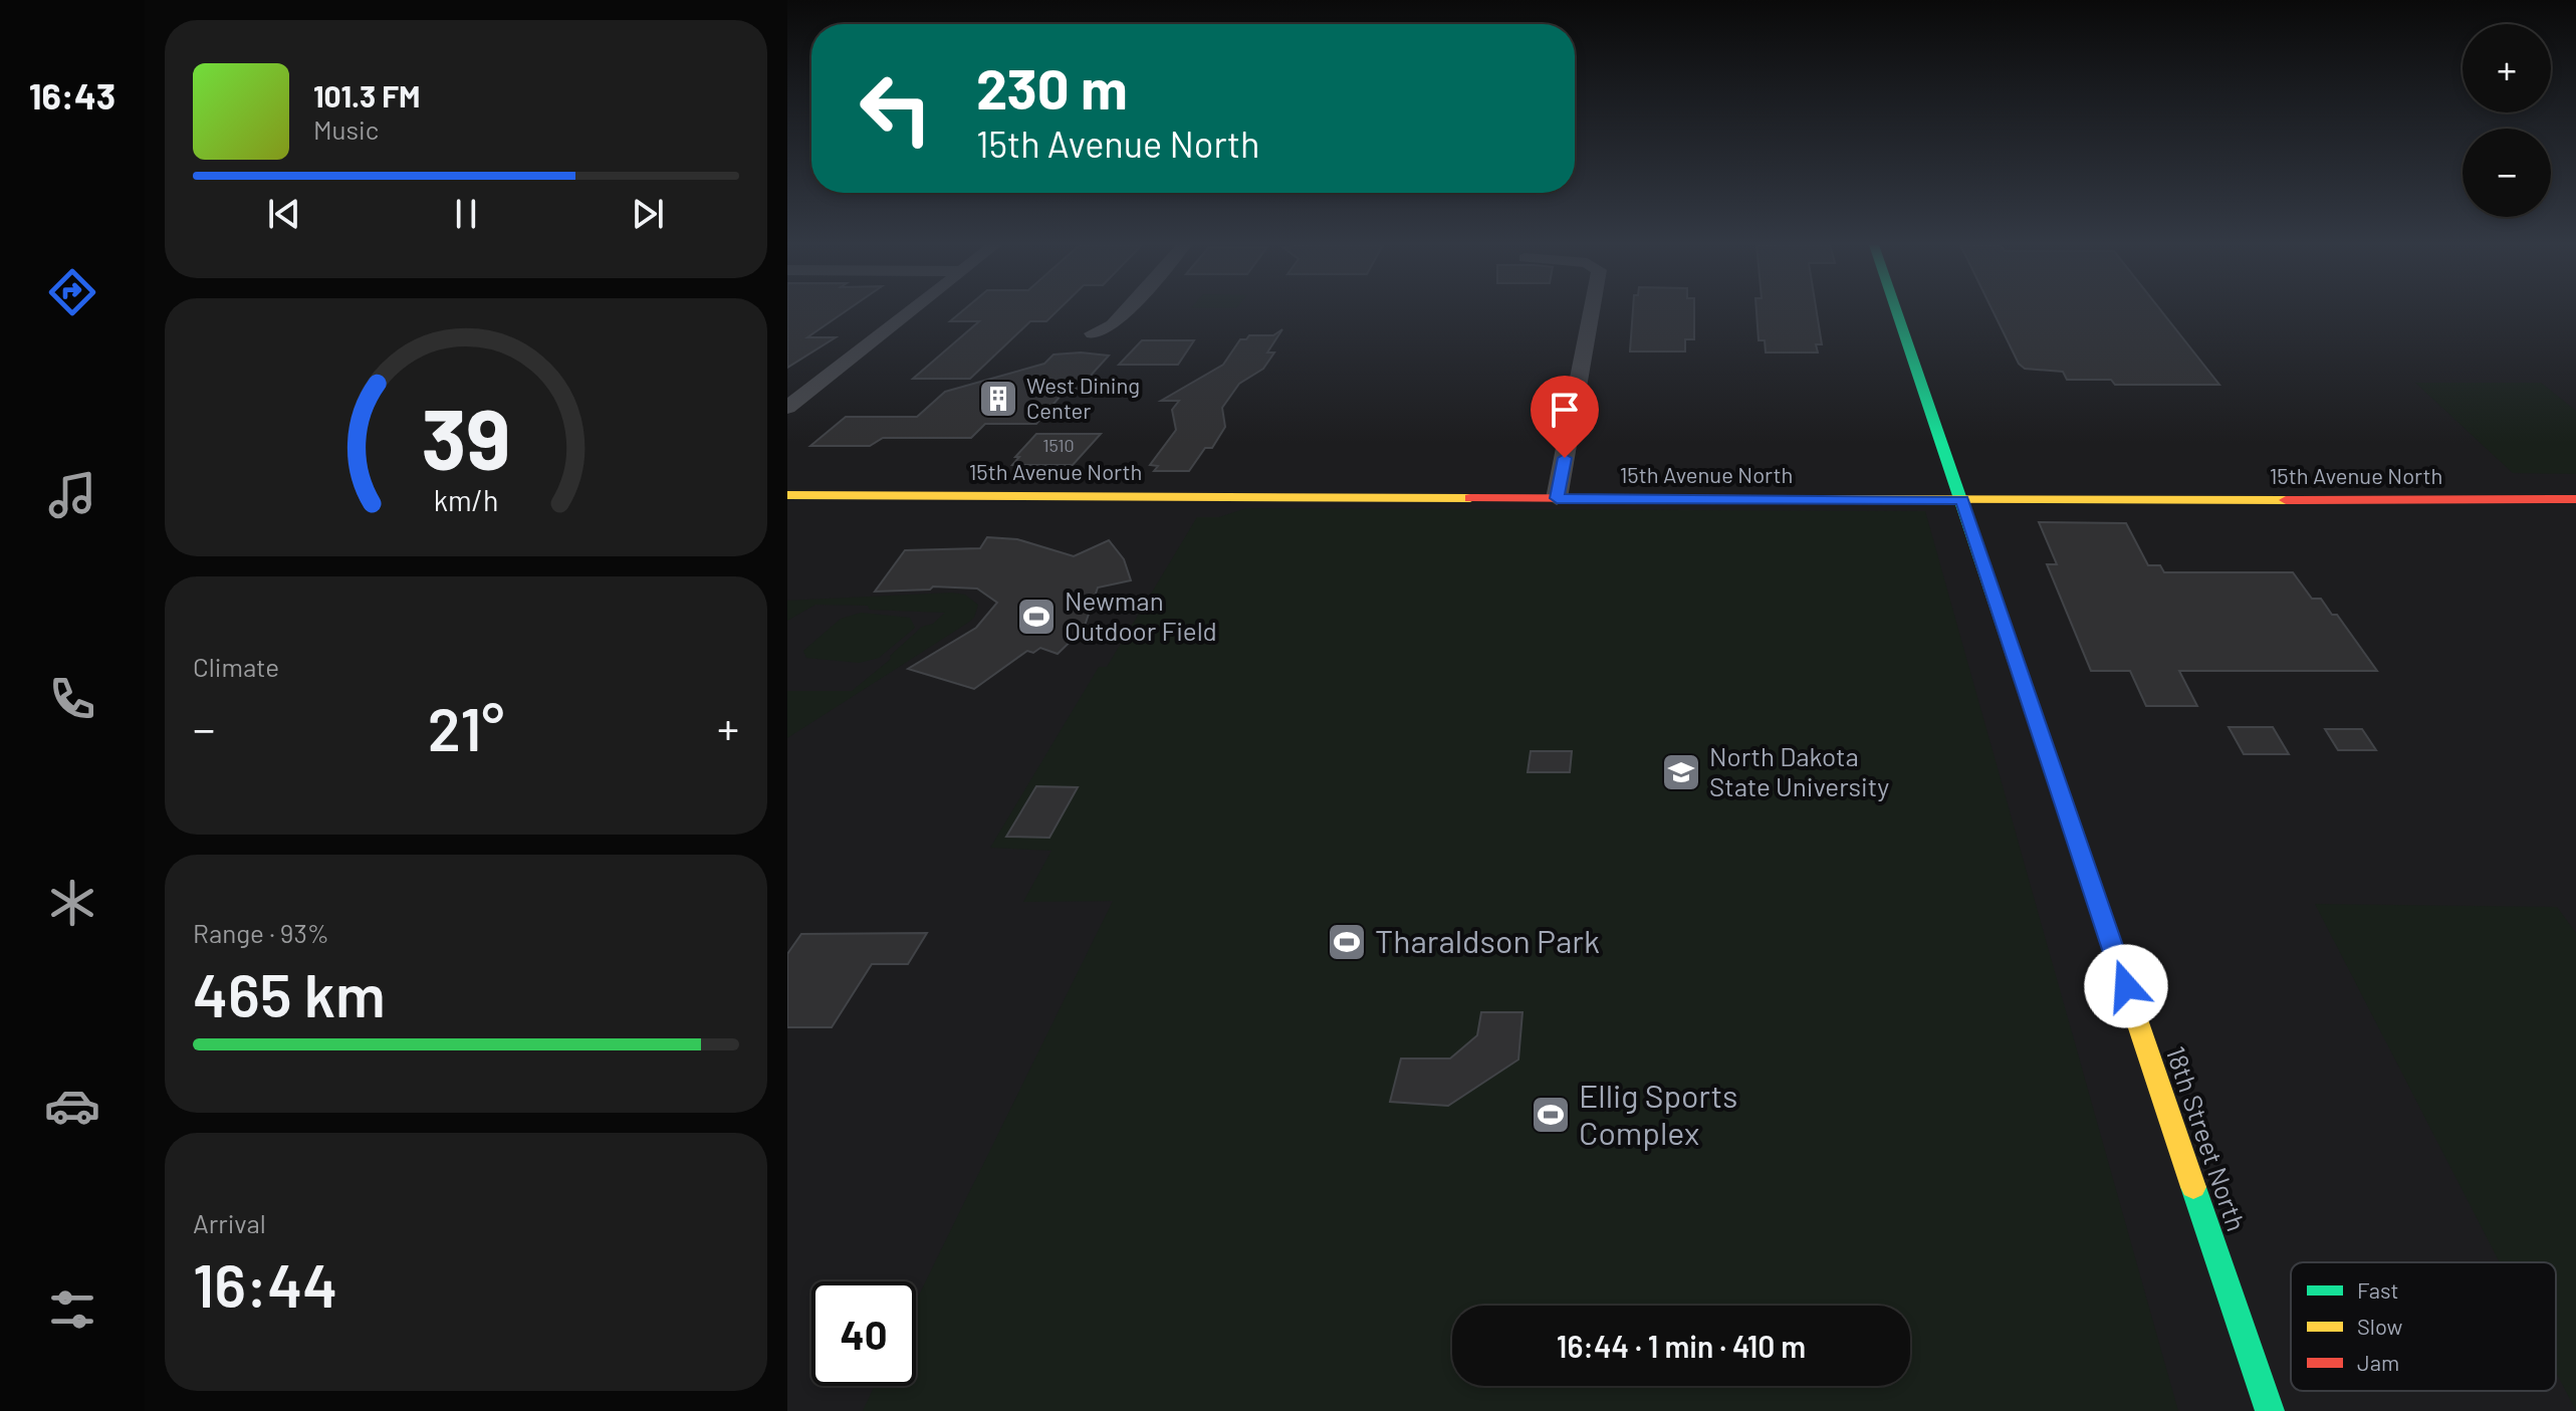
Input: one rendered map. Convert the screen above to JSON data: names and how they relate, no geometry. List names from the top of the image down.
{
  "streets": {
    "street": ["15th Avenue North", "18th Street North"]
  },
  "crossings": [
    ["15th Avenue North", "18th Street North"]
  ],
  "places": {
    "building": ["West Dining Center"],
    "sports": ["Newman Outdoor Field", "Tharaldson Park", "Ellig Sports Complex"],
    "school or university": ["North Dakota State University"]
  },
  "house_numbers": ["1510"],
  "legend": ["Fast", "Slow", "Jam"],
  "page": {
    "tabs": "16:43",
    "map_buttons": ["+", "−"],
    "turn": ["230 m", "15th Avenue North"],
    "song": ["101.3 FM", "Music"],
    "tile": [
      "Climate",
      ["Range · 93%", "465 km"],
      ["Arrival", "16:44"]
    ],
    "heat": ["−", "21°", "+"],
    "limit": "40",
    "trip": "16:44 · 1 min · 410 m",
    "gauge": ["39", "km/h"]
  }
}
